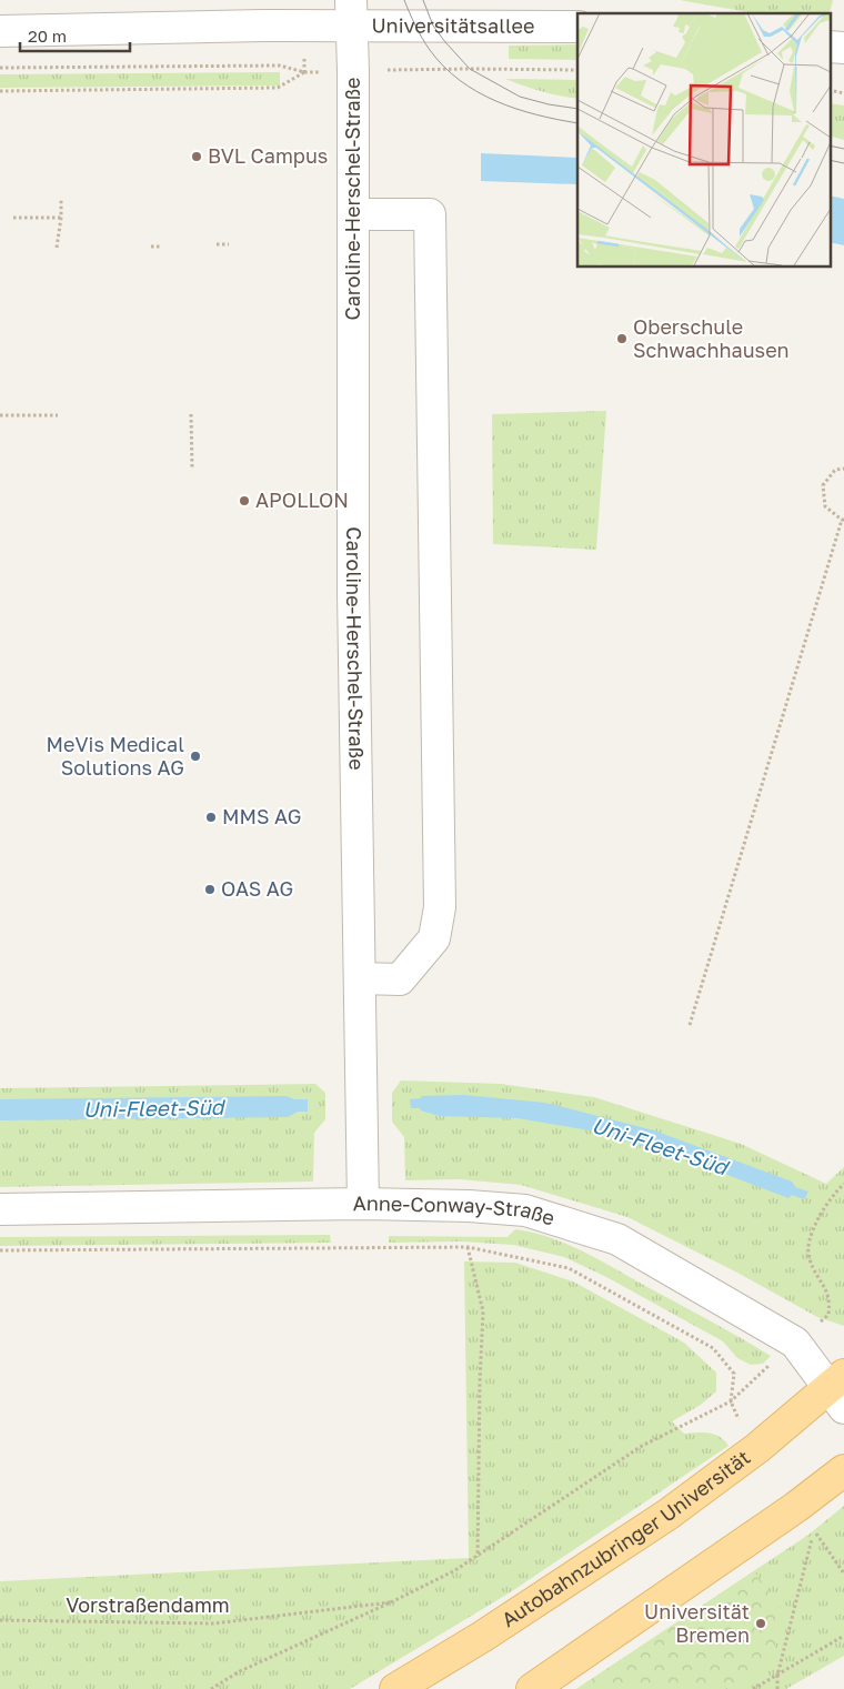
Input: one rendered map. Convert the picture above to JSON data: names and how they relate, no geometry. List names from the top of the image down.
{
  "streets": {
    "main road": ["Autobahnzubringer Universität"],
    "street": ["Universitätsallee", "Caroline-Herschel-Straße", "Anne-Conway-Straße"],
    "path": ["Vorstraßendamm"]
  },
  "crossings": [
    ["Universitätsallee", "Caroline-Herschel-Straße"],
    ["Caroline-Herschel-Straße", "Anne-Conway-Straße"],
    ["Anne-Conway-Straße", "Autobahnzubringer Universität"]
  ],
  "water": ["Uni-Fleet-Süd"],
  "places": [
    "BVL Campus",
    "Oberschule Schwachhausen",
    "APOLLON",
    "MeVis Medical Solutions AG",
    "MMS AG",
    "OAS AG",
    "Universität Bremen"
  ],
  "scale_bar": "20 m"
}
